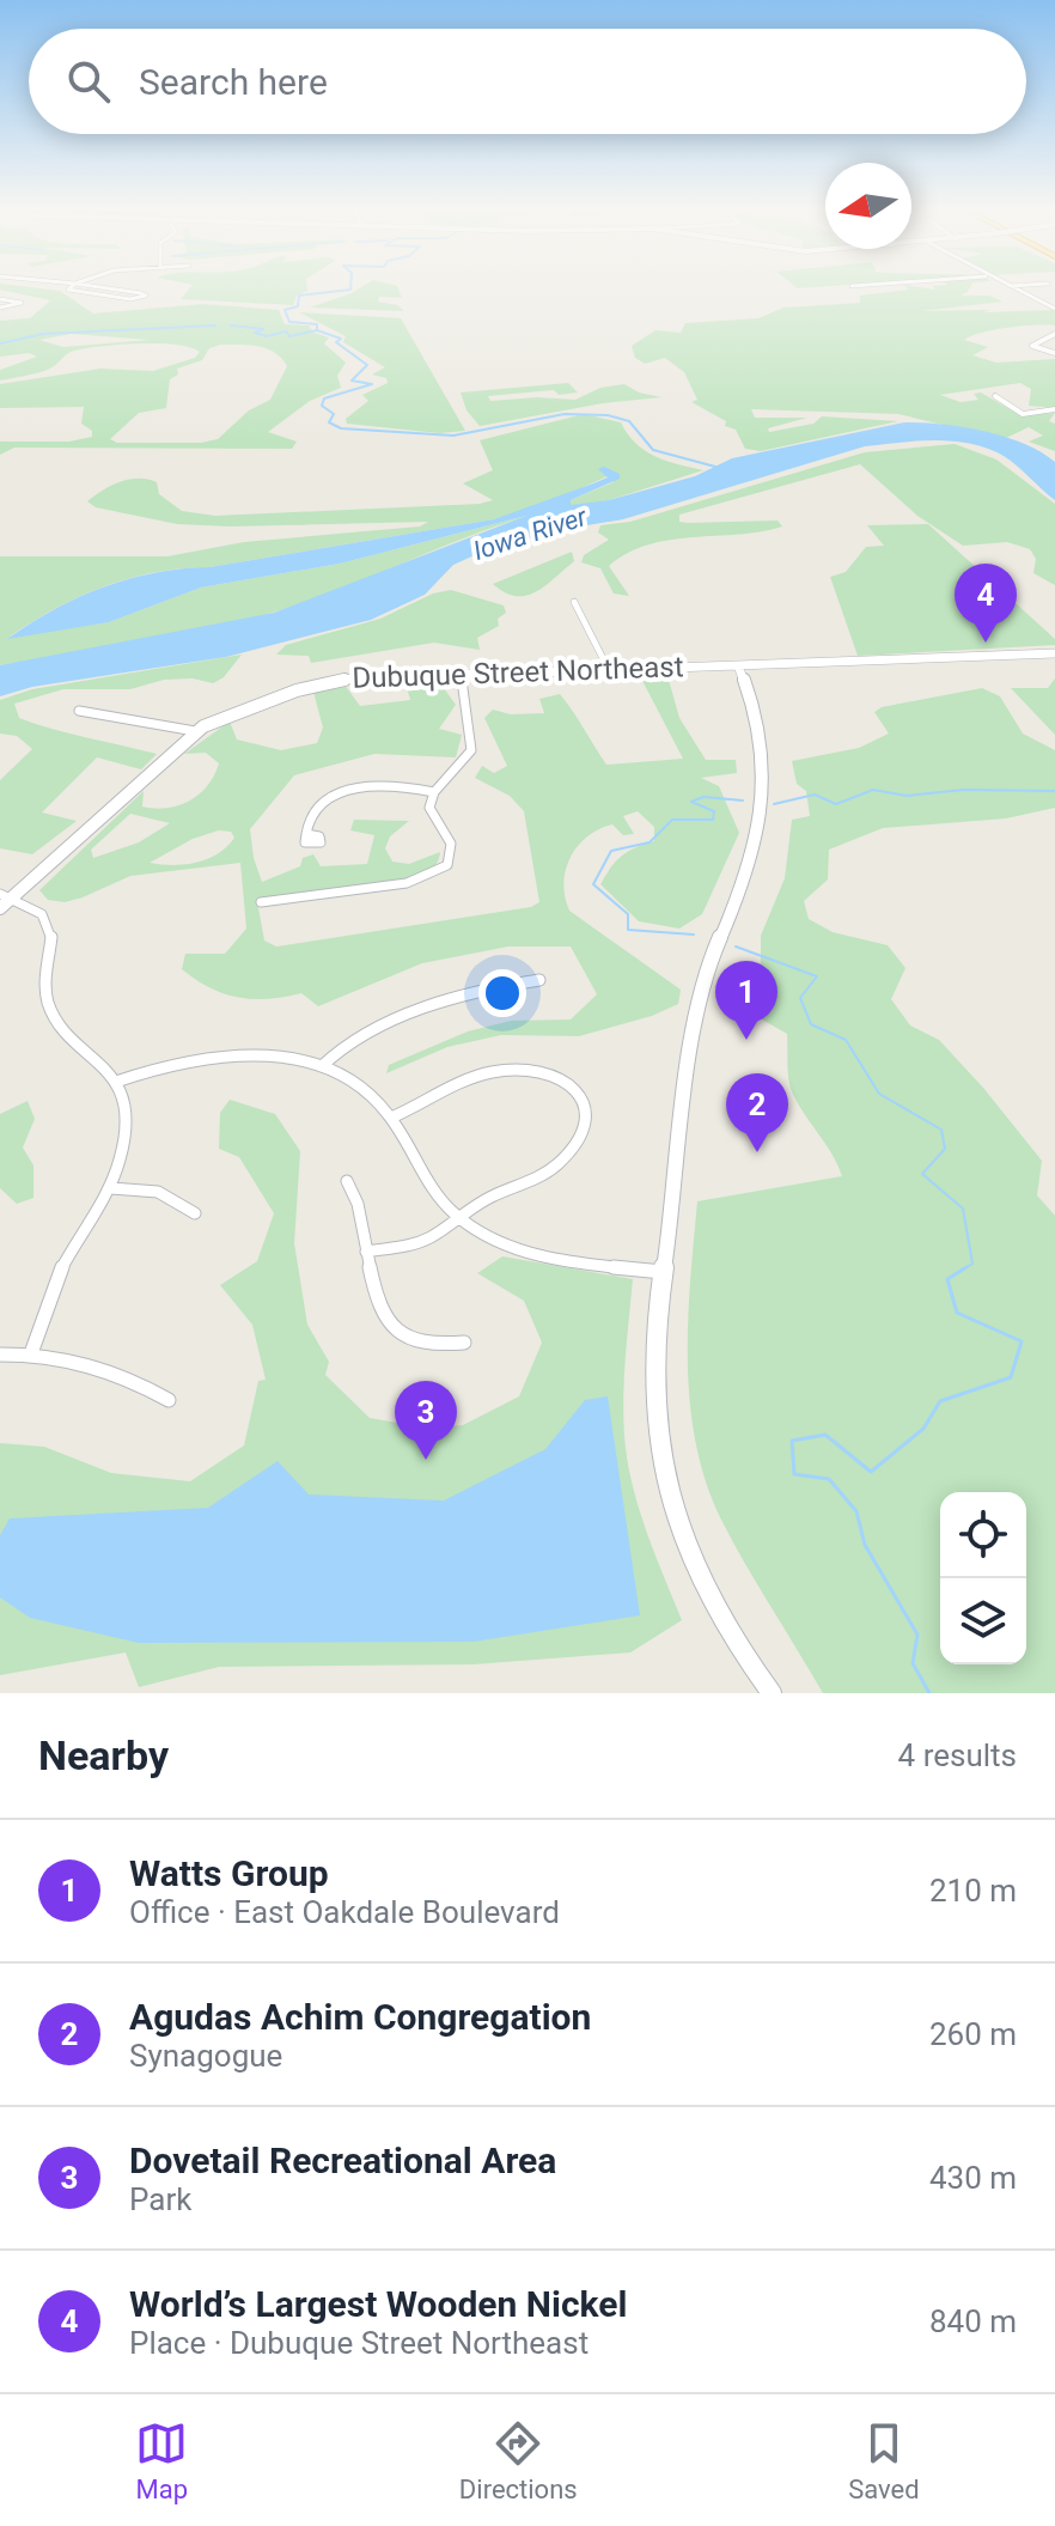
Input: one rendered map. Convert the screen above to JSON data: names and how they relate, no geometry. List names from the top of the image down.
{
  "streets": {
    "street": ["Dubuque Street Northeast"]
  },
  "water": ["Iowa River"],
  "north": "left",
  "page": {
    "search": "Search here",
    "pins": [
      "4",
      "1",
      "2",
      "3"
    ],
    "heading": ["Nearby", "4 results"],
    "list": [
      {
        "mark": "1",
        "name": "Watts Group",
        "note": "Office · East Oakdale Boulevard",
        "value": "210 m"
      },
      {
        "mark": "2",
        "name": "Agudas Achim Congregation",
        "note": "Synagogue",
        "value": "260 m"
      },
      {
        "mark": "3",
        "name": "Dovetail Recreational Area",
        "note": "Park",
        "value": "430 m"
      },
      {
        "mark": "4",
        "name": "World’s Largest Wooden Nickel",
        "note": "Place · Dubuque Street Northeast",
        "value": "840 m"
      }
    ],
    "nav": ["Map", "Directions", "Saved"]
  }
}
